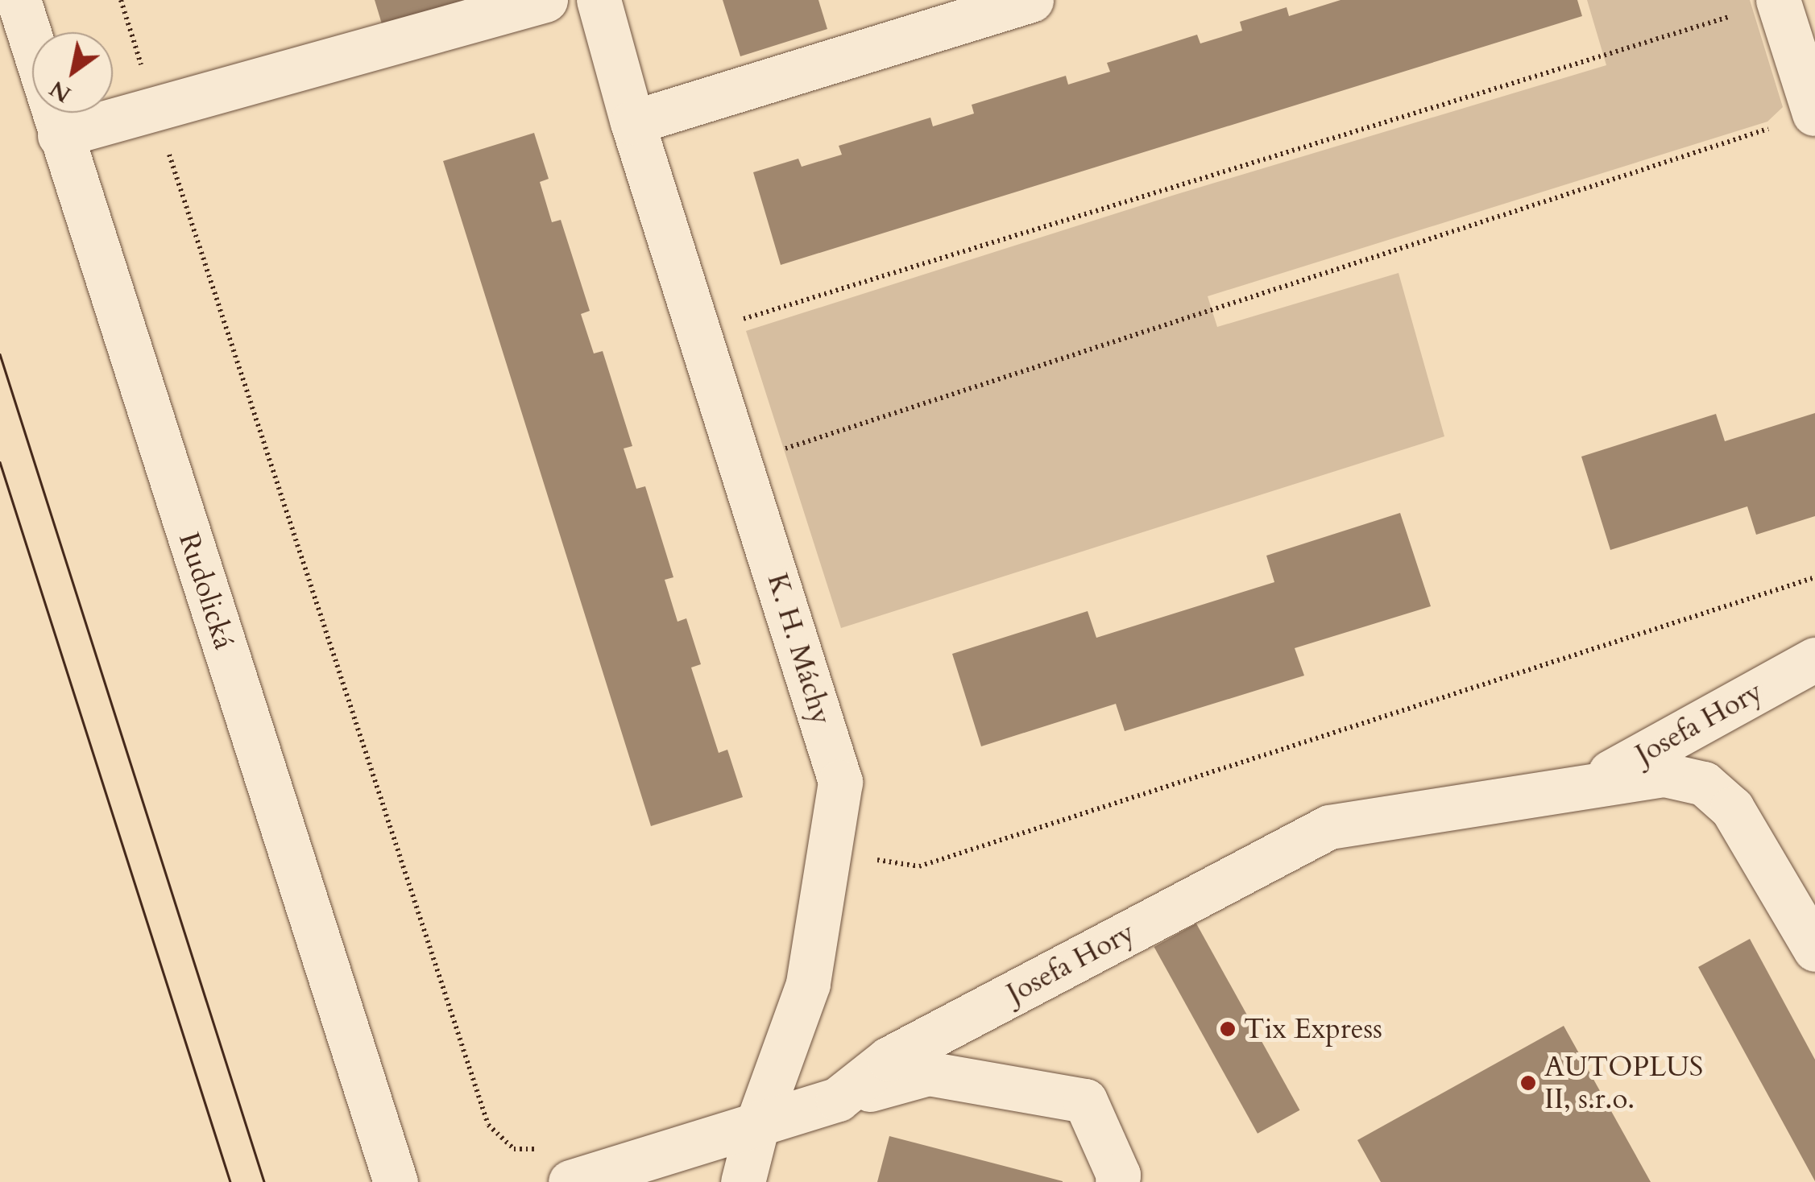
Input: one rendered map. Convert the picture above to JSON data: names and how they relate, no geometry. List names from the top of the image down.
{
  "streets": {
    "street": ["Rudolická", "K. H. Máchy", "Josefa Hory"]
  },
  "crossings": [
    ["K. H. Máchy", "Josefa Hory"]
  ],
  "places": ["Tix Express", "AUTOPLUS II, s.r.o."],
  "north": "bottom left"
}
